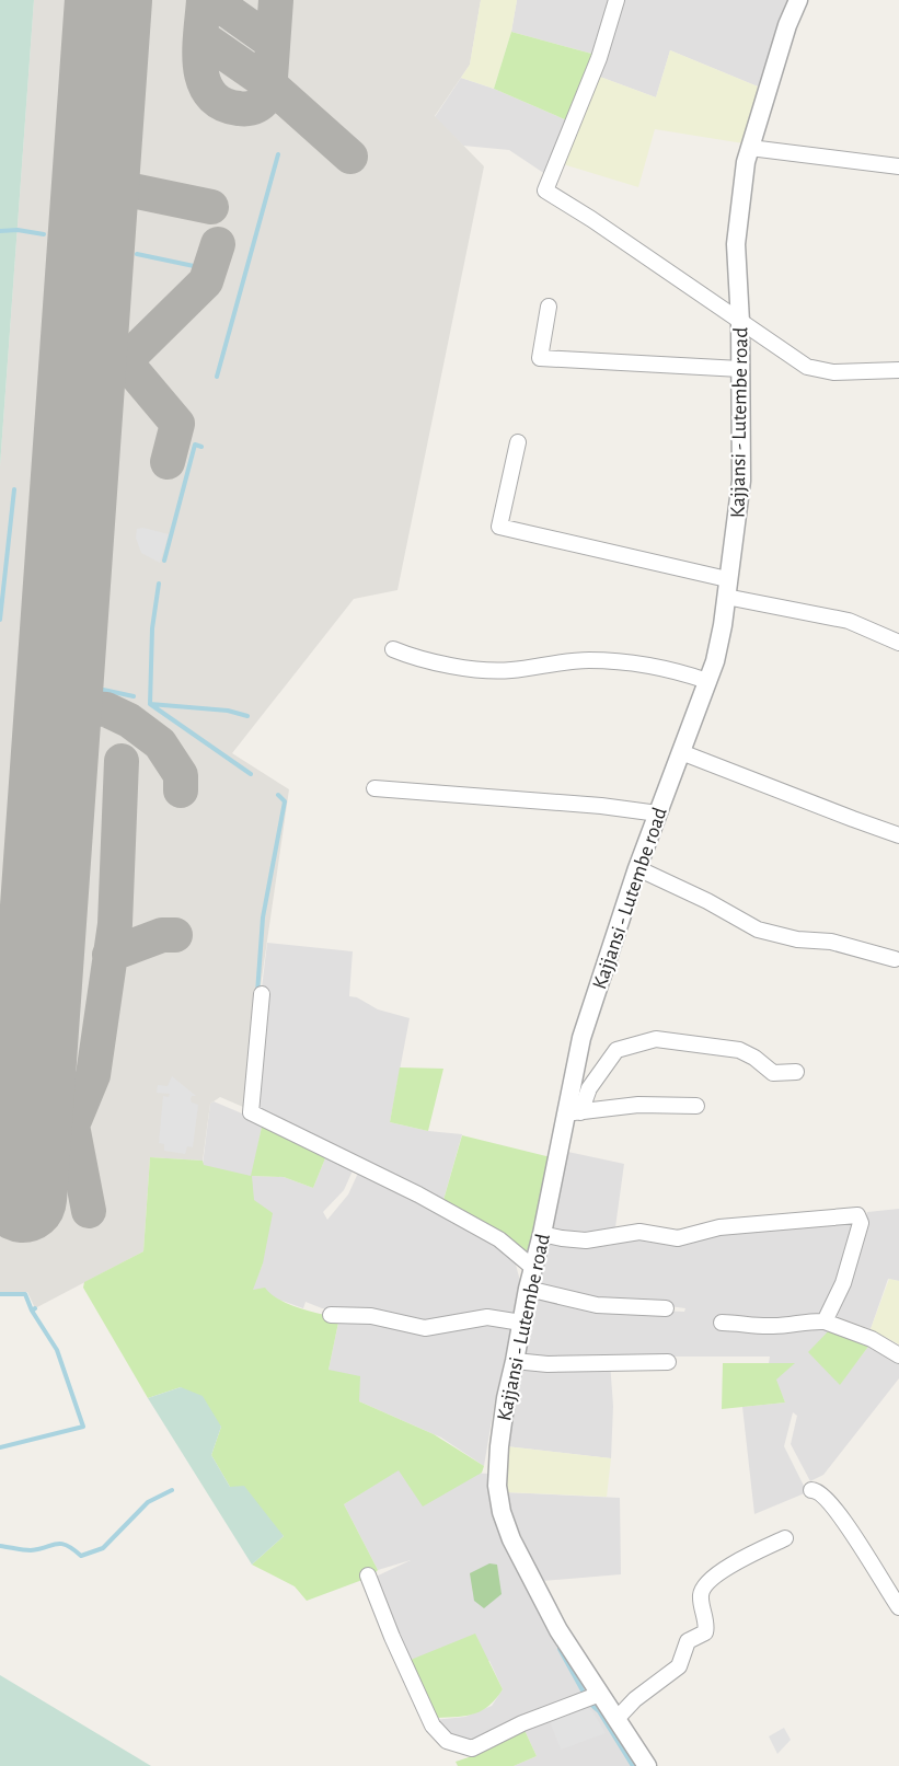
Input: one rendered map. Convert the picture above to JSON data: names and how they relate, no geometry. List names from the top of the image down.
{
  "streets": {
    "street": ["Kajjansi - Lutembe road"]
  }
}
